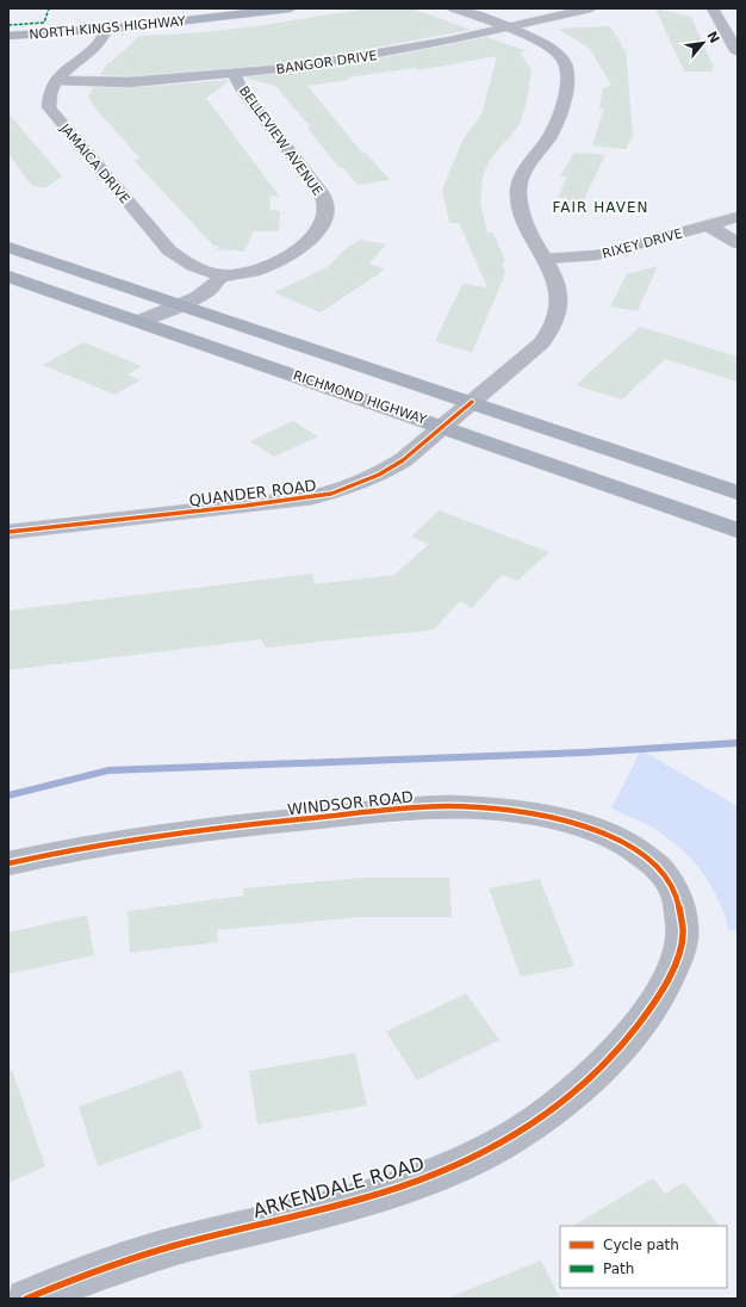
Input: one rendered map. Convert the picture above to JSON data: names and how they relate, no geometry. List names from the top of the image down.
{
  "streets": {
    "highway": ["RICHMOND HIGHWAY"],
    "main road": ["NORTH KINGS HIGHWAY"],
    "street": [
      "BANGOR DRIVE",
      "BELLEVIEW AVENUE",
      "JAMAICA DRIVE",
      "RIXEY DRIVE",
      "QUANDER ROAD",
      "WINDSOR ROAD",
      "ARKENDALE ROAD"
    ]
  },
  "crossings": [
    ["NORTH KINGS HIGHWAY", "JAMAICA DRIVE"],
    ["BANGOR DRIVE", "BELLEVIEW AVENUE"],
    ["BANGOR DRIVE", "JAMAICA DRIVE"],
    ["BANGOR DRIVE", "QUANDER ROAD"],
    ["BELLEVIEW AVENUE", "JAMAICA DRIVE"],
    ["RIXEY DRIVE", "QUANDER ROAD"],
    ["RICHMOND HIGHWAY", "QUANDER ROAD"],
    ["WINDSOR ROAD", "ARKENDALE ROAD"]
  ],
  "districts": ["FAIR HAVEN"],
  "legend": ["Cycle path", "Path"],
  "north": "top right"
}
